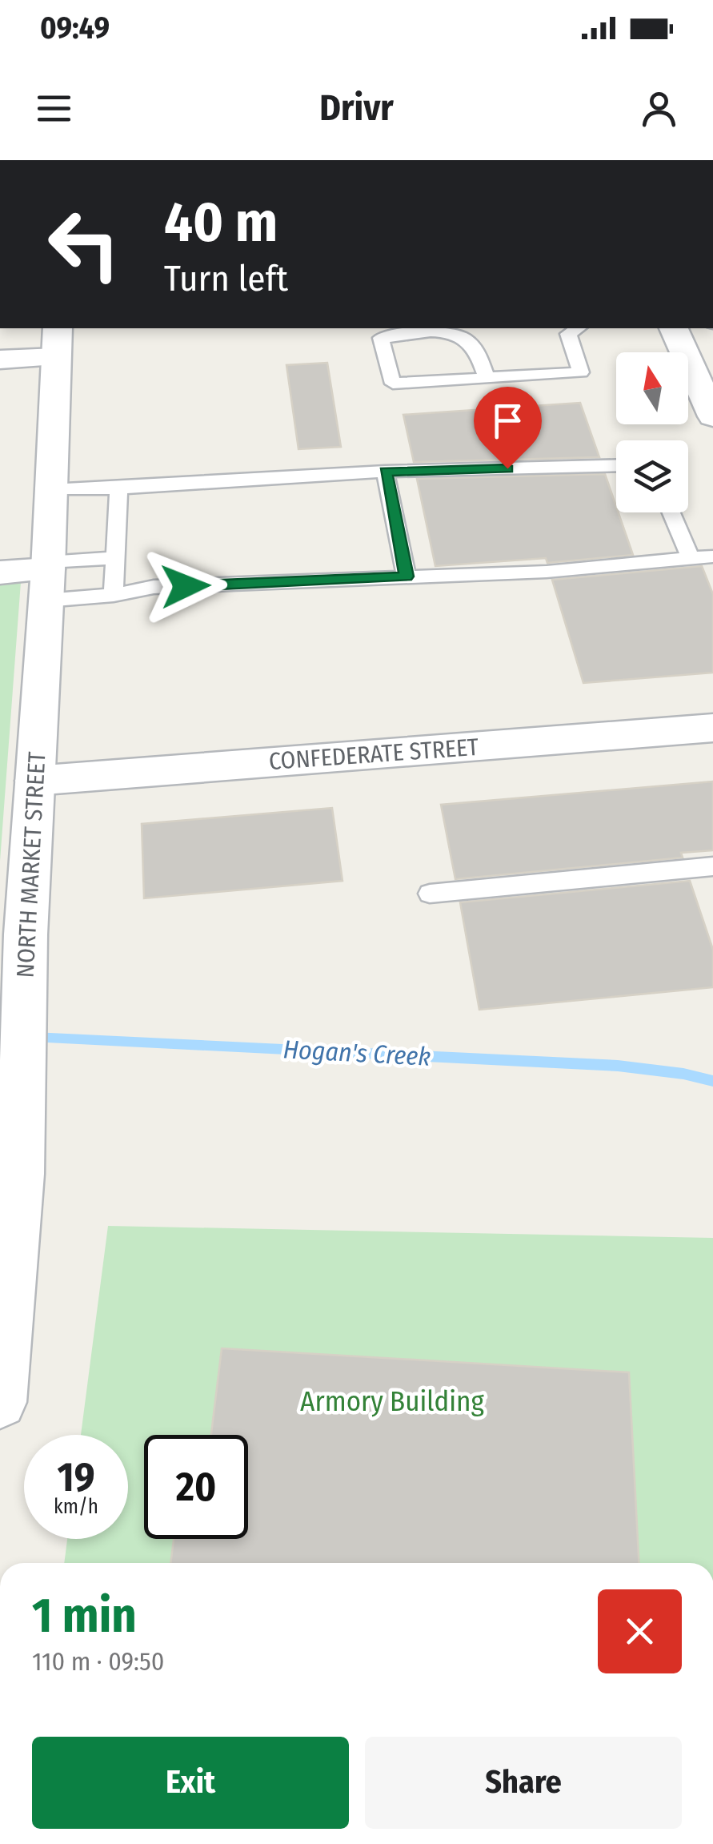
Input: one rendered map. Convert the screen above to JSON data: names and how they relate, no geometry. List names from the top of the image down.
{
  "streets": {
    "street": ["CONFEDERATE STREET", "NORTH MARKET STREET"]
  },
  "crossings": [
    ["CONFEDERATE STREET", "NORTH MARKET STREET"]
  ],
  "water": ["Hogan's Creek"],
  "parks": ["Armory Building"],
  "north": "top",
  "page": {
    "status": "09:49",
    "header": "Drivr",
    "turn": ["40 m", "Turn left"],
    "speed": "19 km/h",
    "limit": "20",
    "heading": ["1 min", "110 m · 09:50"],
    "buttons": ["Exit", "Share"]
  }
}
